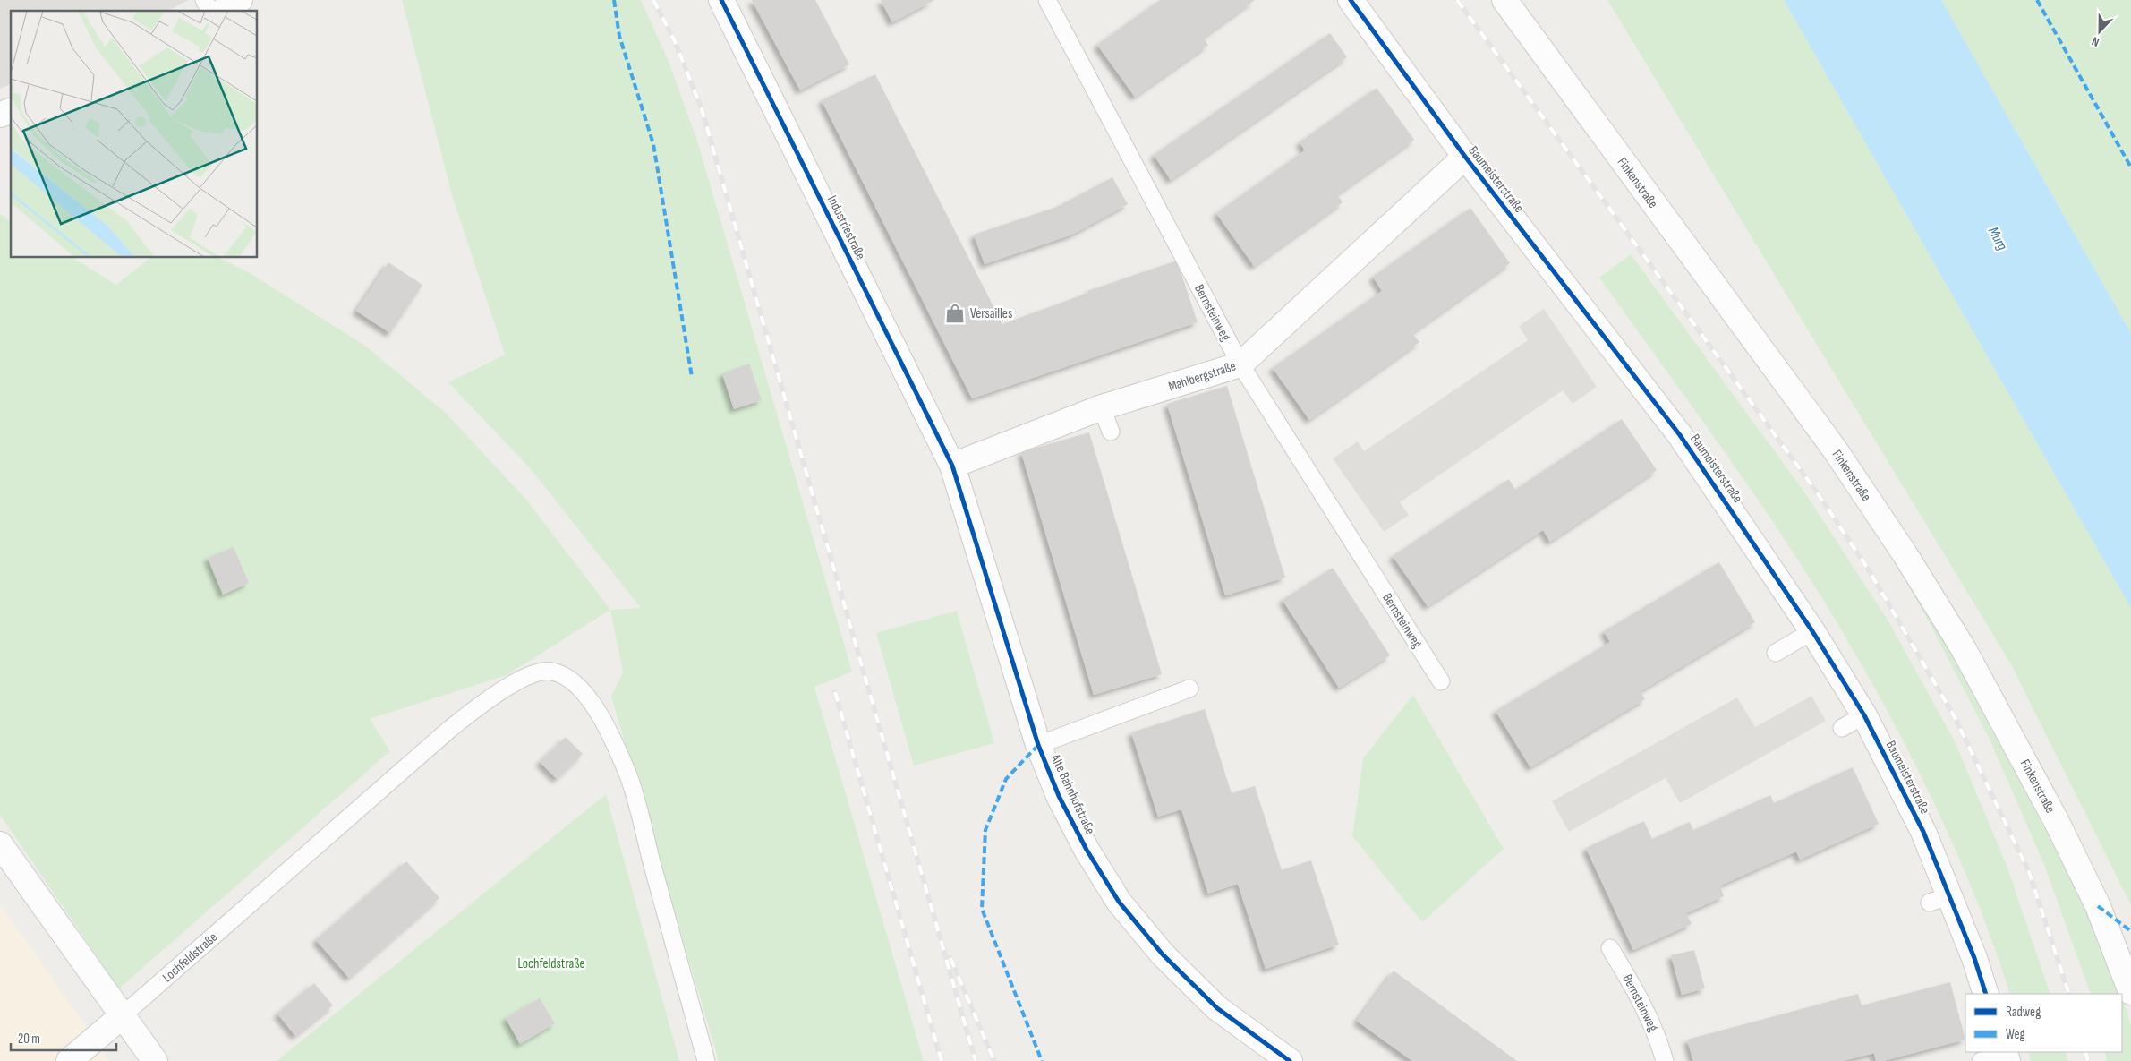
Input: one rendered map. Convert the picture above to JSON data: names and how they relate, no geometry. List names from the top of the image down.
{
  "streets": {
    "street": [
      "Baumeisterstraße",
      "Finkenstraße",
      "Industriestraße",
      "Mahlbergstraße",
      "Alte Bahnhofstraße"
    ],
    "lane": ["Bernsteinweg", "Lochfeldstraße"]
  },
  "crossings": [
    ["Baumeisterstraße", "Mahlbergstraße"],
    ["Industriestraße", "Mahlbergstraße"],
    ["Industriestraße", "Alte Bahnhofstraße"],
    ["Bernsteinweg", "Mahlbergstraße"],
    ["Mahlbergstraße", "Alte Bahnhofstraße"]
  ],
  "water": ["Murg"],
  "parks": ["Lochfeldstraße"],
  "places": {
    "shop": ["Versailles"]
  },
  "legend": ["Radweg", "Weg"],
  "scale_bar": "20 m",
  "north": "bottom"
}
